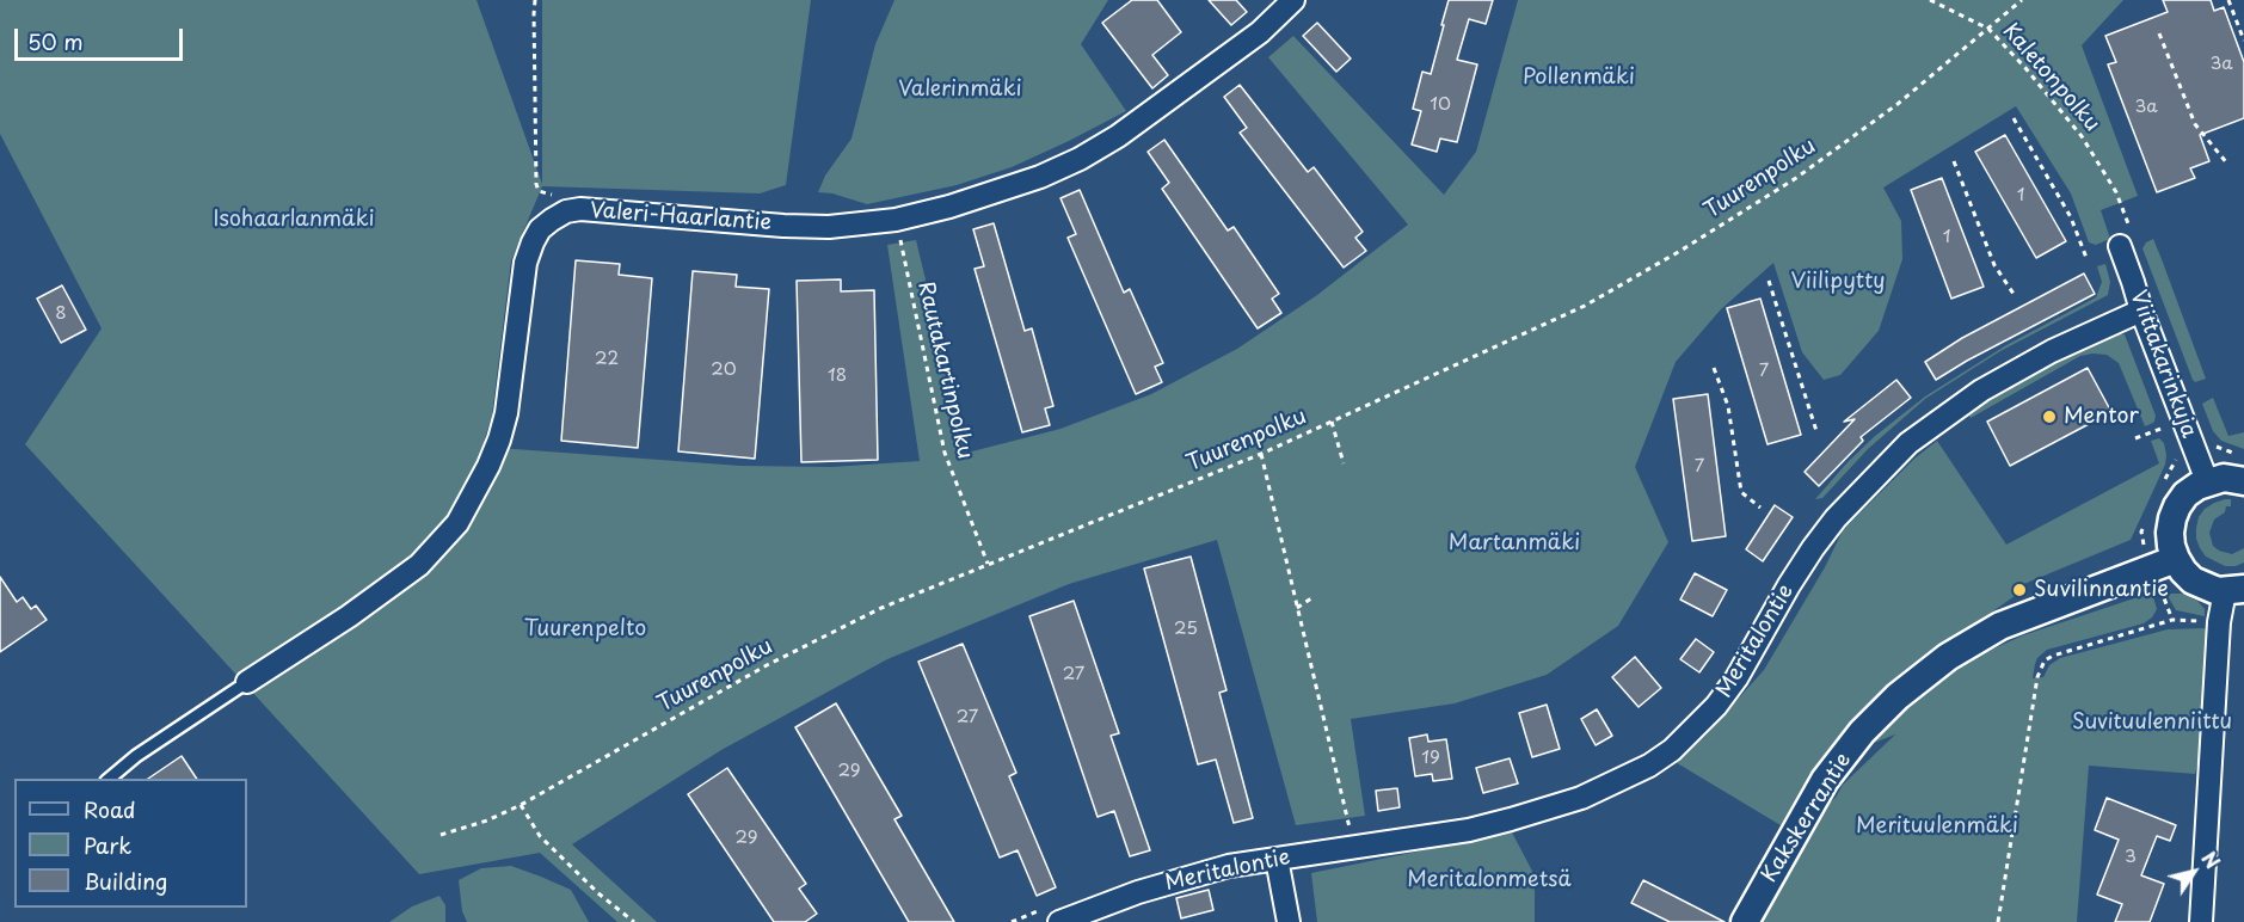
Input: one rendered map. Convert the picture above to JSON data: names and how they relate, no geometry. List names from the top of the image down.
{
  "streets": {
    "street": [
      "Valeri-Haarlantie",
      "Viittakarinkuja",
      "Meritalontie",
      "Kakskerrantie"
    ],
    "path": ["Kaletonpolku", "Tuurenpolku", "Rautakartinpolku"]
  },
  "crossings": [
    ["Kaletonpolku", "Tuurenpolku"],
    ["Tuurenpolku", "Rautakartinpolku"],
    ["Valeri-Haarlantie", "Rautakartinpolku"],
    ["Viittakarinkuja", "Meritalontie"]
  ],
  "parks": [
    "Pollenmäki",
    "Valerinmäki",
    "Isohaarlanmäki",
    "Viilipytty",
    "Martanmäki",
    "Tuurenpelto",
    "Suvituulenniittu",
    "Merituulenmäki",
    "Meritalonmetsä"
  ],
  "places": ["Mentor", "Suvilinnantie"],
  "house_numbers": [
    "3a",
    "10",
    "3a",
    "1",
    "1",
    "8",
    "22",
    "20",
    "7",
    "18",
    "7",
    "25",
    "27",
    "27",
    "19",
    "29",
    "29",
    "3"
  ],
  "legend": ["Road", "Park", "Building"],
  "scale_bar": "50 m",
  "north": "top right"
}
